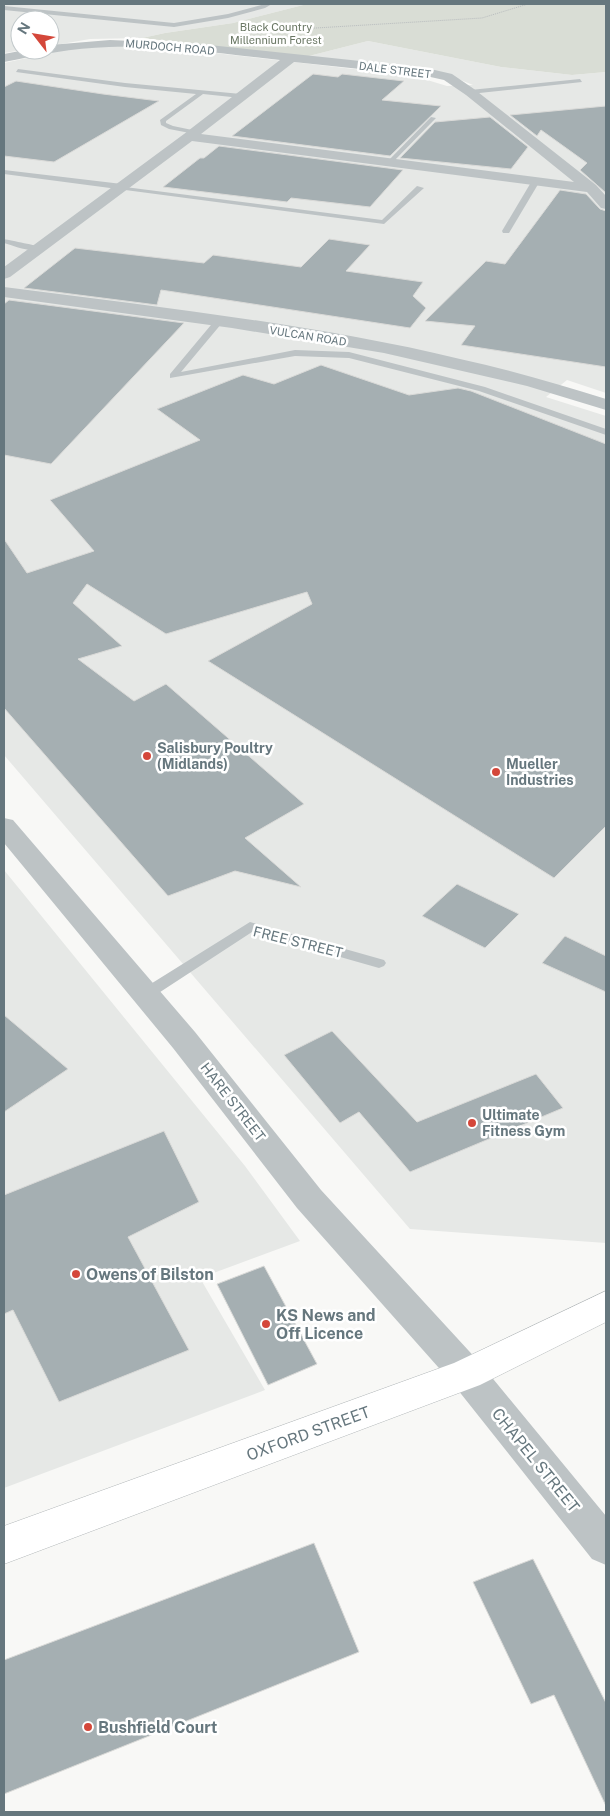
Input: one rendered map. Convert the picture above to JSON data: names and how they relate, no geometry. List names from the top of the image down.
{
  "streets": {
    "highway": ["OXFORD STREET"],
    "street": [
      "MURDOCH ROAD",
      "DALE STREET",
      "VULCAN ROAD",
      "HARE STREET",
      "CHAPEL STREET"
    ],
    "lane": ["FREE STREET"]
  },
  "crossings": [
    ["MURDOCH ROAD", "DALE STREET"],
    ["FREE STREET", "HARE STREET"],
    ["HARE STREET", "OXFORD STREET"],
    ["HARE STREET", "CHAPEL STREET"],
    ["OXFORD STREET", "CHAPEL STREET"]
  ],
  "parks": ["Black Country Millennium Forest"],
  "places": [
    "Salisbury Poultry (Midlands)",
    "Mueller Industries",
    "Ultimate Fitness Gym",
    "Owens of Bilston",
    "KS News and Off Licence",
    "Bushfield Court"
  ],
  "north": "top left"
}
